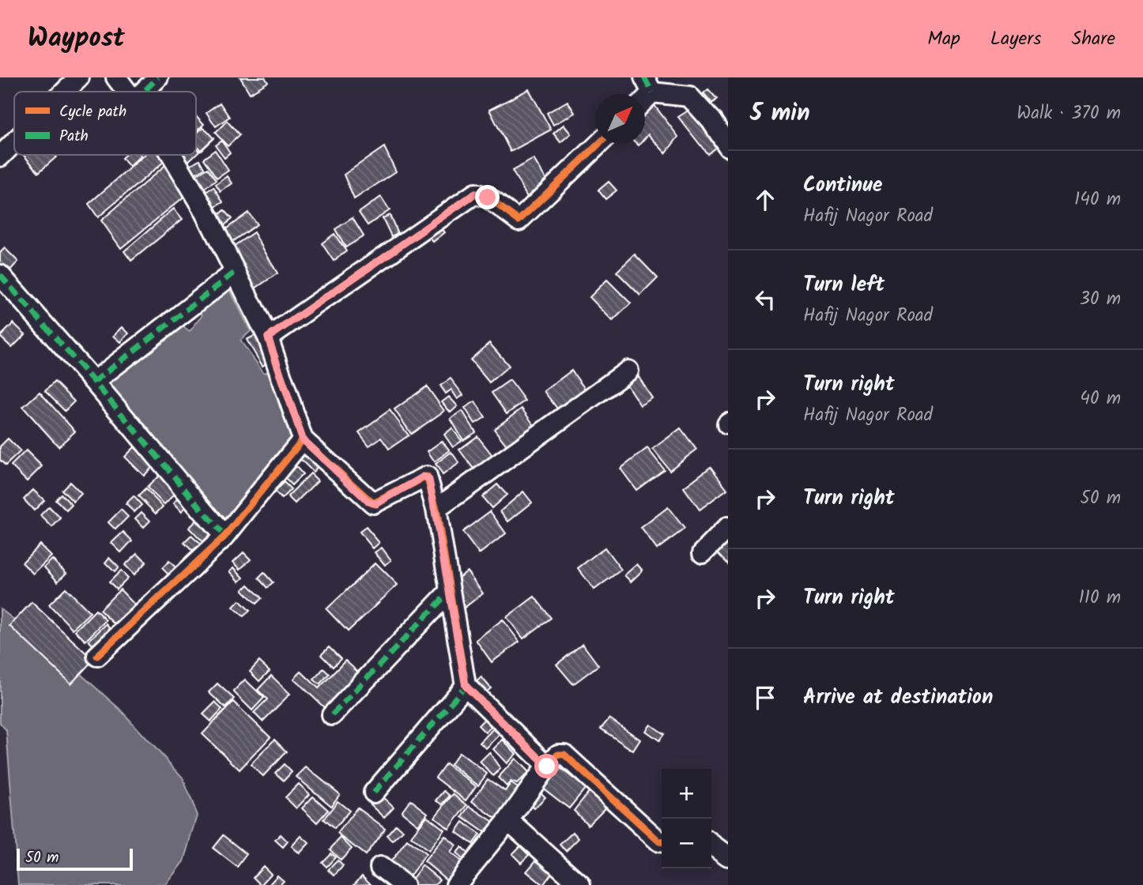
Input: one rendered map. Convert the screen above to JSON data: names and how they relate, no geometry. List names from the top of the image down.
{
  "legend": ["Cycle path", "Path"],
  "scale_bar": "50 m",
  "north": "top right",
  "page": {
    "header": "Waypost",
    "nav": ["Map", "Layers", "Share"],
    "heading": ["5 min", "Walk · 370 m"],
    "list": [
      ["Continue", "Hafij Nagor Road", "140 m"],
      ["Turn left", "Hafij Nagor Road", "30 m"],
      ["Turn right", "Hafij Nagor Road", "40 m"],
      ["Turn right", "50 m"],
      ["Turn right", "110 m"],
      "Arrive at destination"
    ],
    "map_buttons": ["+", "−"],
    "scale": "50 m"
  }
}
